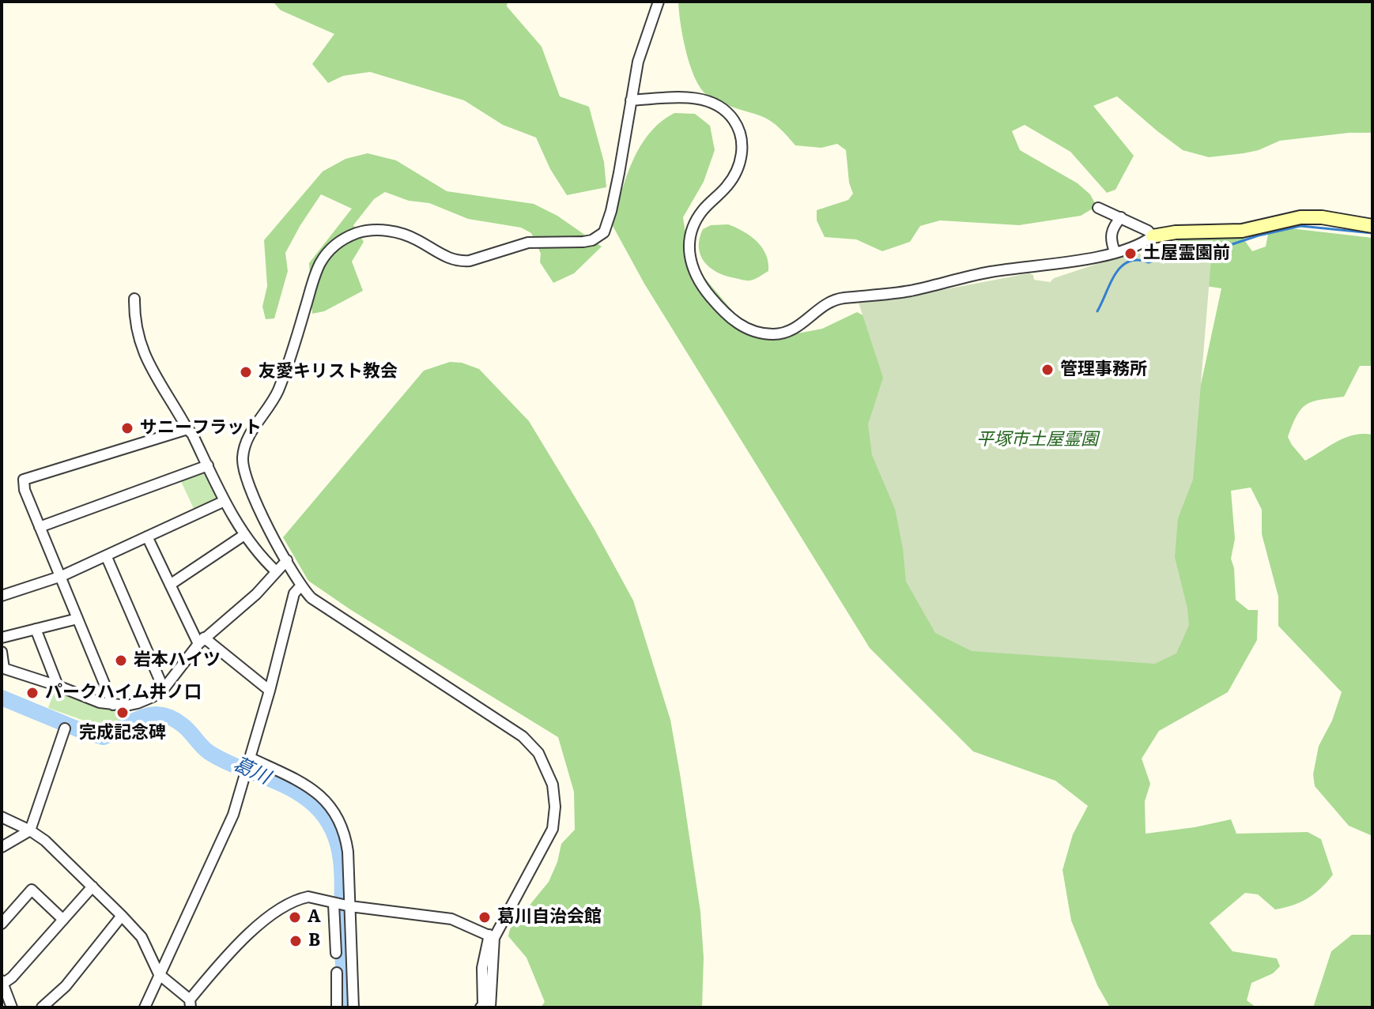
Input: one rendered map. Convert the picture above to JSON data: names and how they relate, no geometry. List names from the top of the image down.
{
  "water": ["葛川"],
  "parks": ["平塚市土屋霊園"],
  "places": [
    "土屋霊園前",
    "管理事務所",
    "友愛キリスト教会",
    "サニーフラット",
    "岩本ハイツ",
    "パークハイム井ノ口",
    "完成記念碑",
    "A",
    "葛川自治会館",
    "B"
  ]
}
